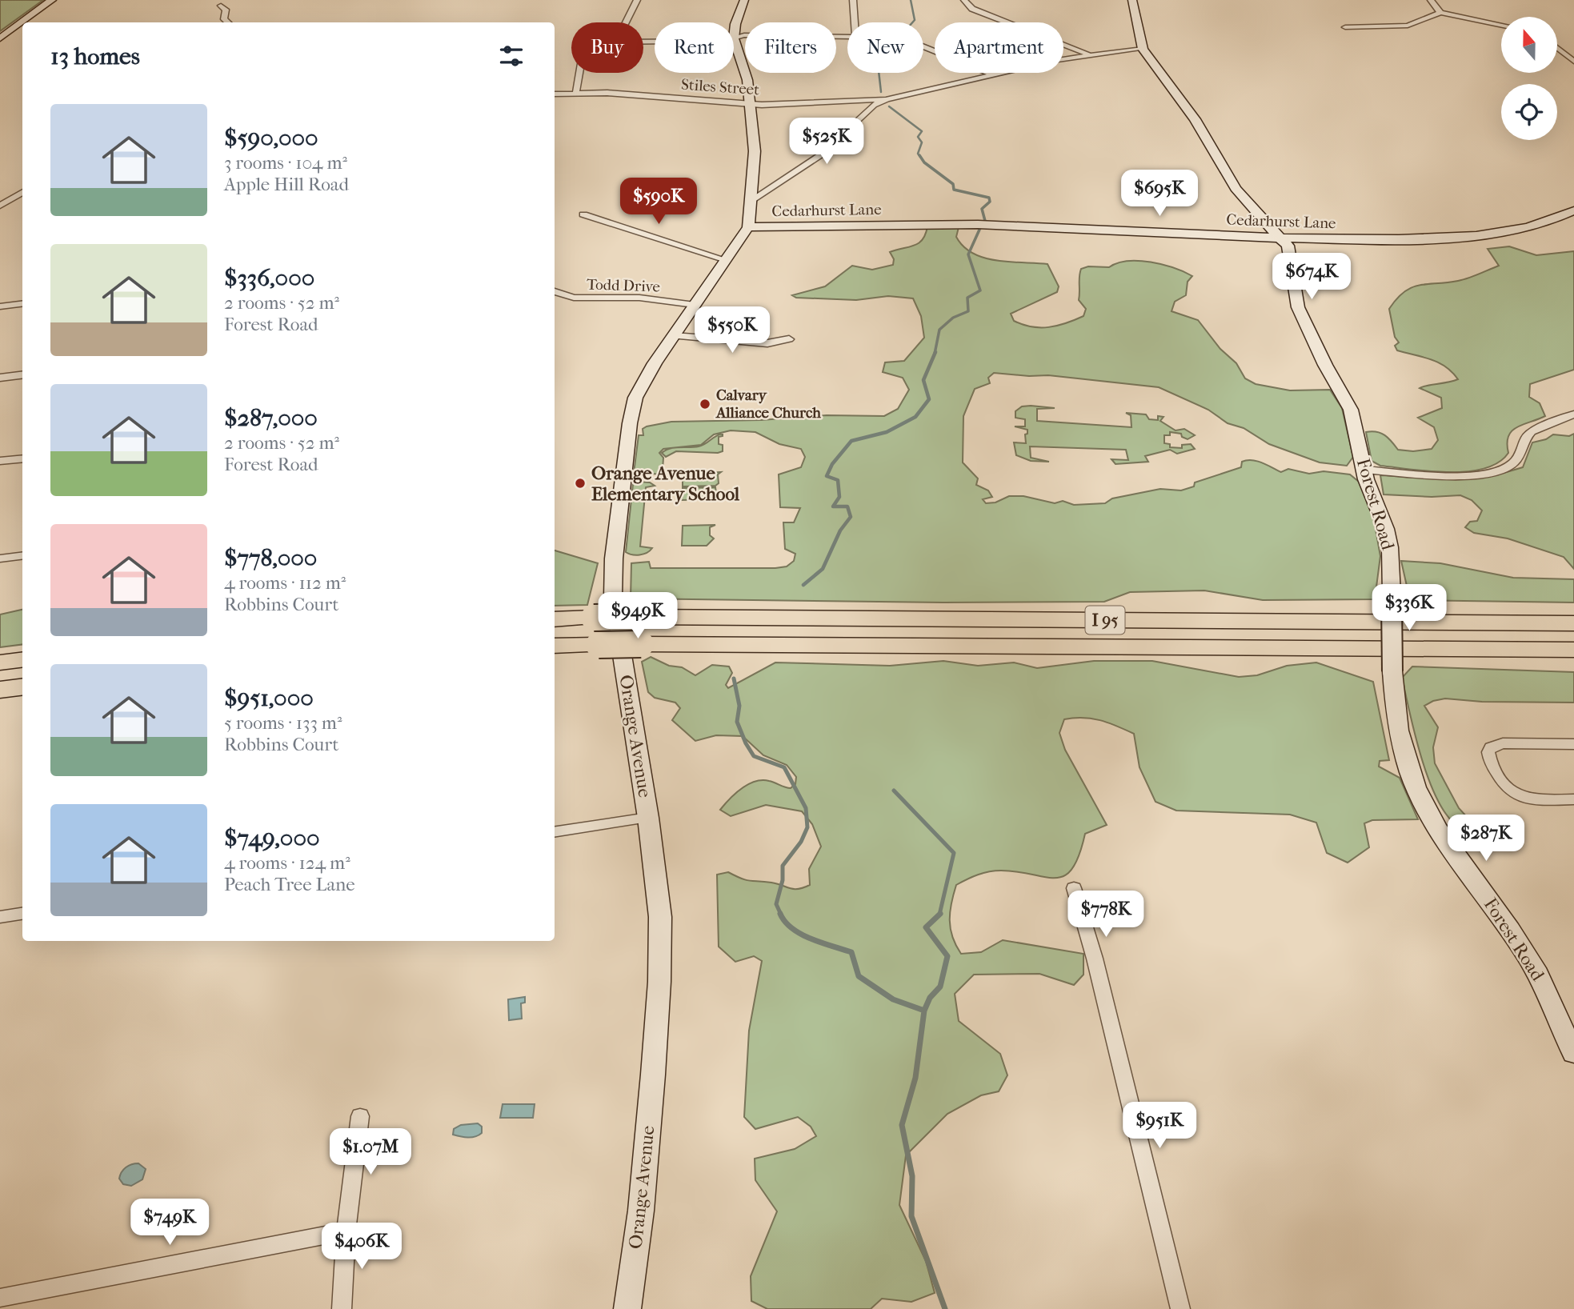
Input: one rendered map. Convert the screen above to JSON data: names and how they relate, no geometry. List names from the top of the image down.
{
  "streets": {
    "highway": ["I 95"],
    "main road": ["Forest Road", "Orange Avenue"],
    "street": ["Stiles Street", "Cedarhurst Lane", "Todd Drive"]
  },
  "crossings": [
    ["Stiles Street", "Orange Avenue"],
    ["Cedarhurst Lane", "Forest Road"],
    ["Cedarhurst Lane", "Orange Avenue"],
    ["Todd Drive", "Orange Avenue"]
  ],
  "places": ["Calvary Alliance Church", "Orange Avenue Elementary School"],
  "north": "top",
  "page": {
    "chip": [
      "Buy",
      "Rent",
      "Filters",
      "New",
      "Apartment"
    ],
    "heading": "13 homes",
    "list": [
      {
        "name": "$590,000",
        "note": "3 rooms · 104 m² · Apple Hill Road"
      },
      {
        "name": "$336,000",
        "note": "2 rooms · 52 m² · Forest Road"
      },
      {
        "name": "$287,000",
        "note": "2 rooms · 52 m² · Forest Road"
      },
      {
        "name": "$778,000",
        "note": "4 rooms · 112 m² · Robbins Court"
      },
      {
        "name": "$951,000",
        "note": "5 rooms · 133 m² · Robbins Court"
      },
      {
        "name": "$749,000",
        "note": "4 rooms · 124 m² · Peach Tree Lane"
      }
    ],
    "price": [
      "$525K",
      "$695K",
      "$590K",
      "$674K",
      "$550K",
      "$336K",
      "$949K",
      "$287K",
      "$778K",
      "$951K",
      "$1.07M",
      "$749K",
      "$406K"
    ]
  }
}
